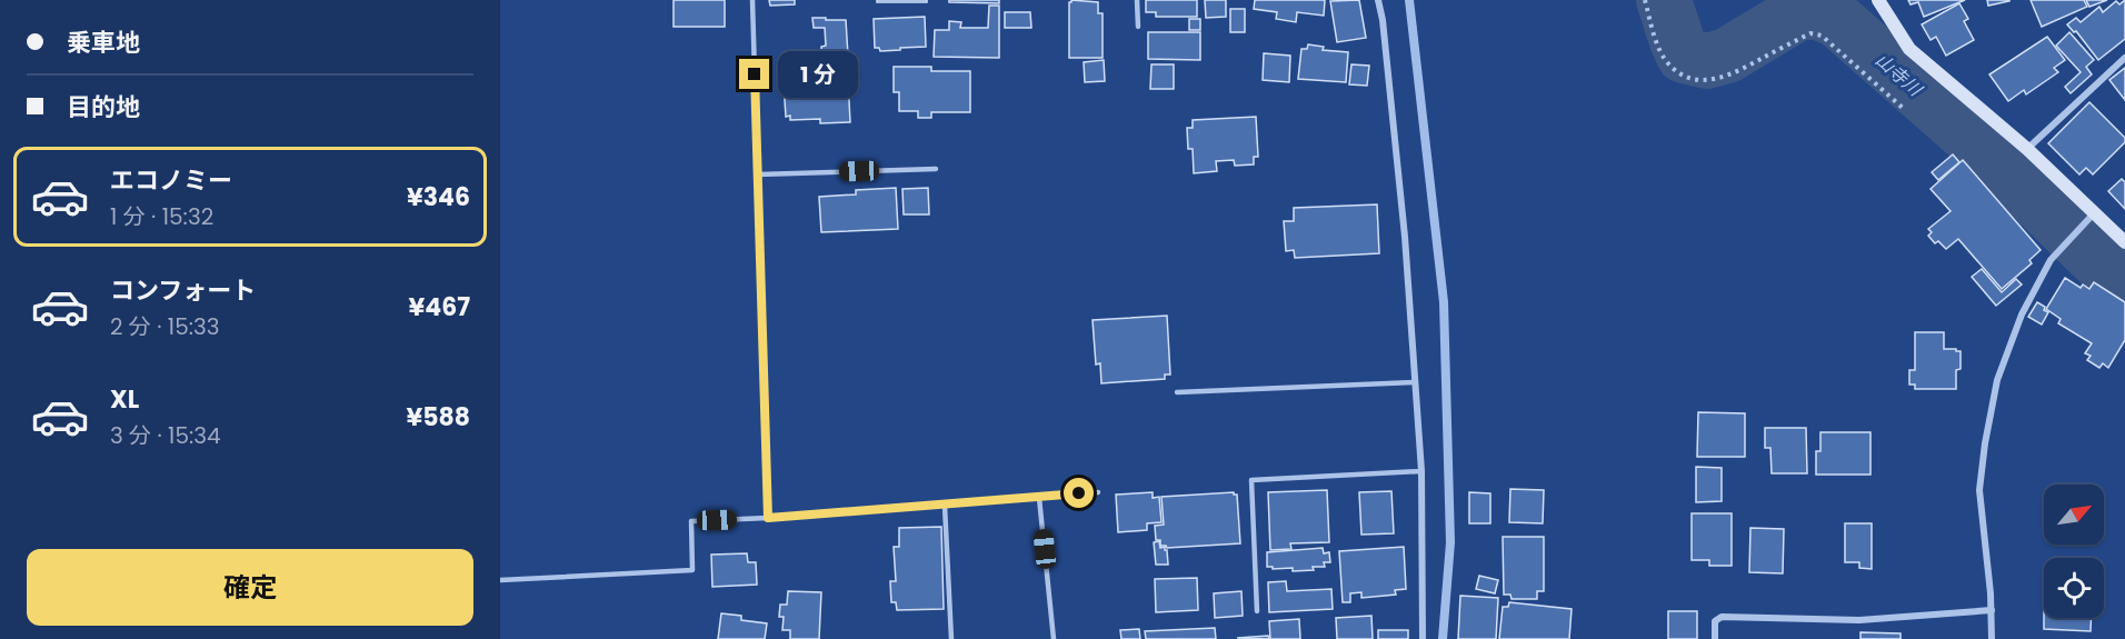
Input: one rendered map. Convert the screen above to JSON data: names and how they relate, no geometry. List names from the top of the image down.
{
  "water": ["山寺川"],
  "north": "top right",
  "page": {
    "banner": ["乗車地", "目的地"],
    "bubble": "1 分",
    "list": [
      {
        "name": "エコノミー",
        "note": "1 分 · 15:32",
        "value": "¥346"
      },
      {
        "name": "コンフォート",
        "note": "2 分 · 15:33",
        "value": "¥467"
      },
      {
        "name": "XL",
        "note": "3 分 · 15:34",
        "value": "¥588"
      }
    ],
    "buttons": "確定"
  }
}
